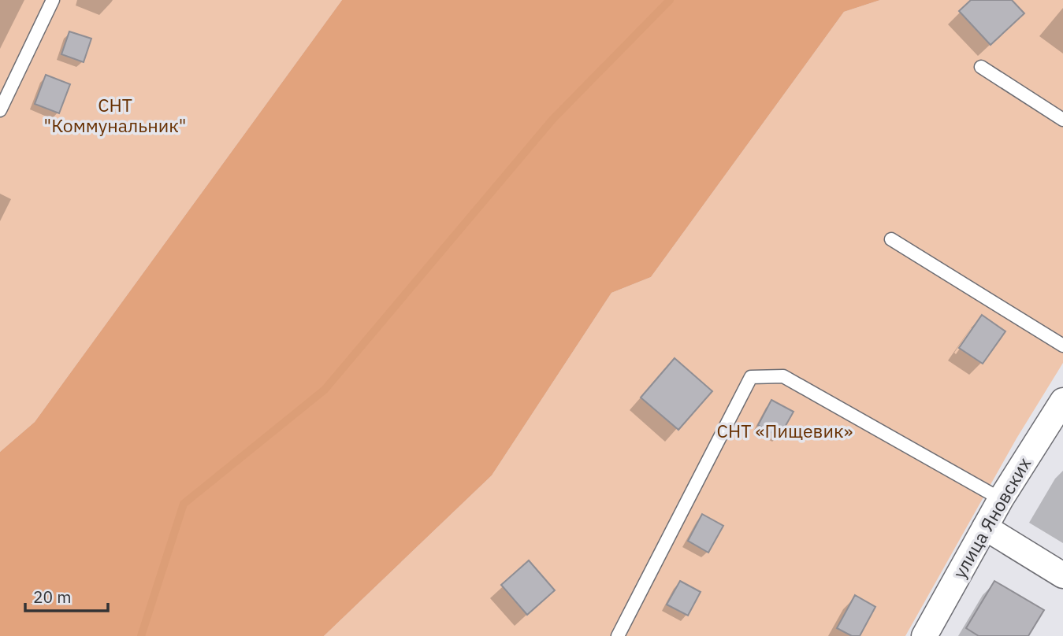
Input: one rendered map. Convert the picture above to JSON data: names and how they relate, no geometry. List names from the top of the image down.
{
  "streets": {
    "street": ["улица Яновских"]
  },
  "parks": ["СНТ \"Коммунальник\"", "СНТ «Пищевик»"],
  "scale_bar": "20 m"
}
